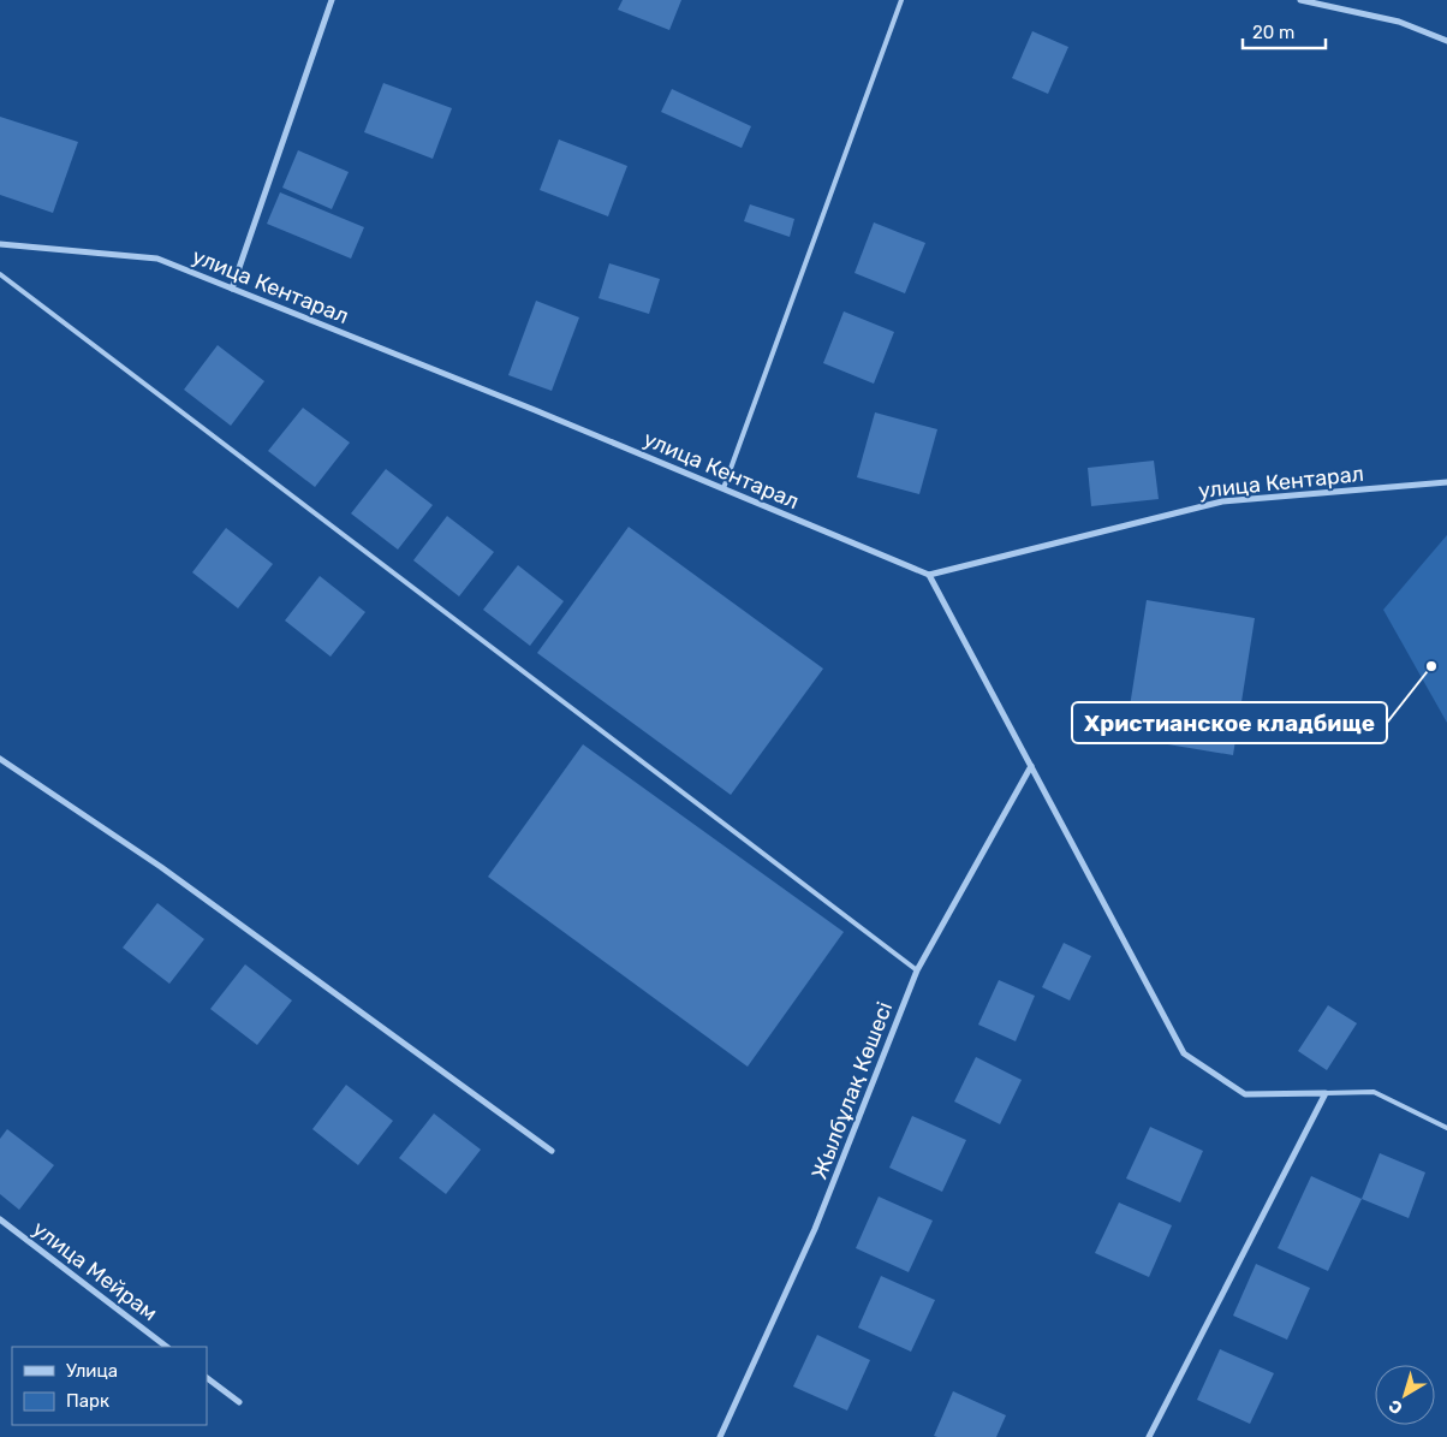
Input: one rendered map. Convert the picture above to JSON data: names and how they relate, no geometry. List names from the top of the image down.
{
  "streets": {
    "street": ["улица Кентарал", "Жылбұлақ Көшесі", "улица Мейрам"]
  },
  "places": ["Христианское кладбище"],
  "legend": ["Улица", "Парк"],
  "scale_bar": "20 m",
  "north": "bottom left"
}
